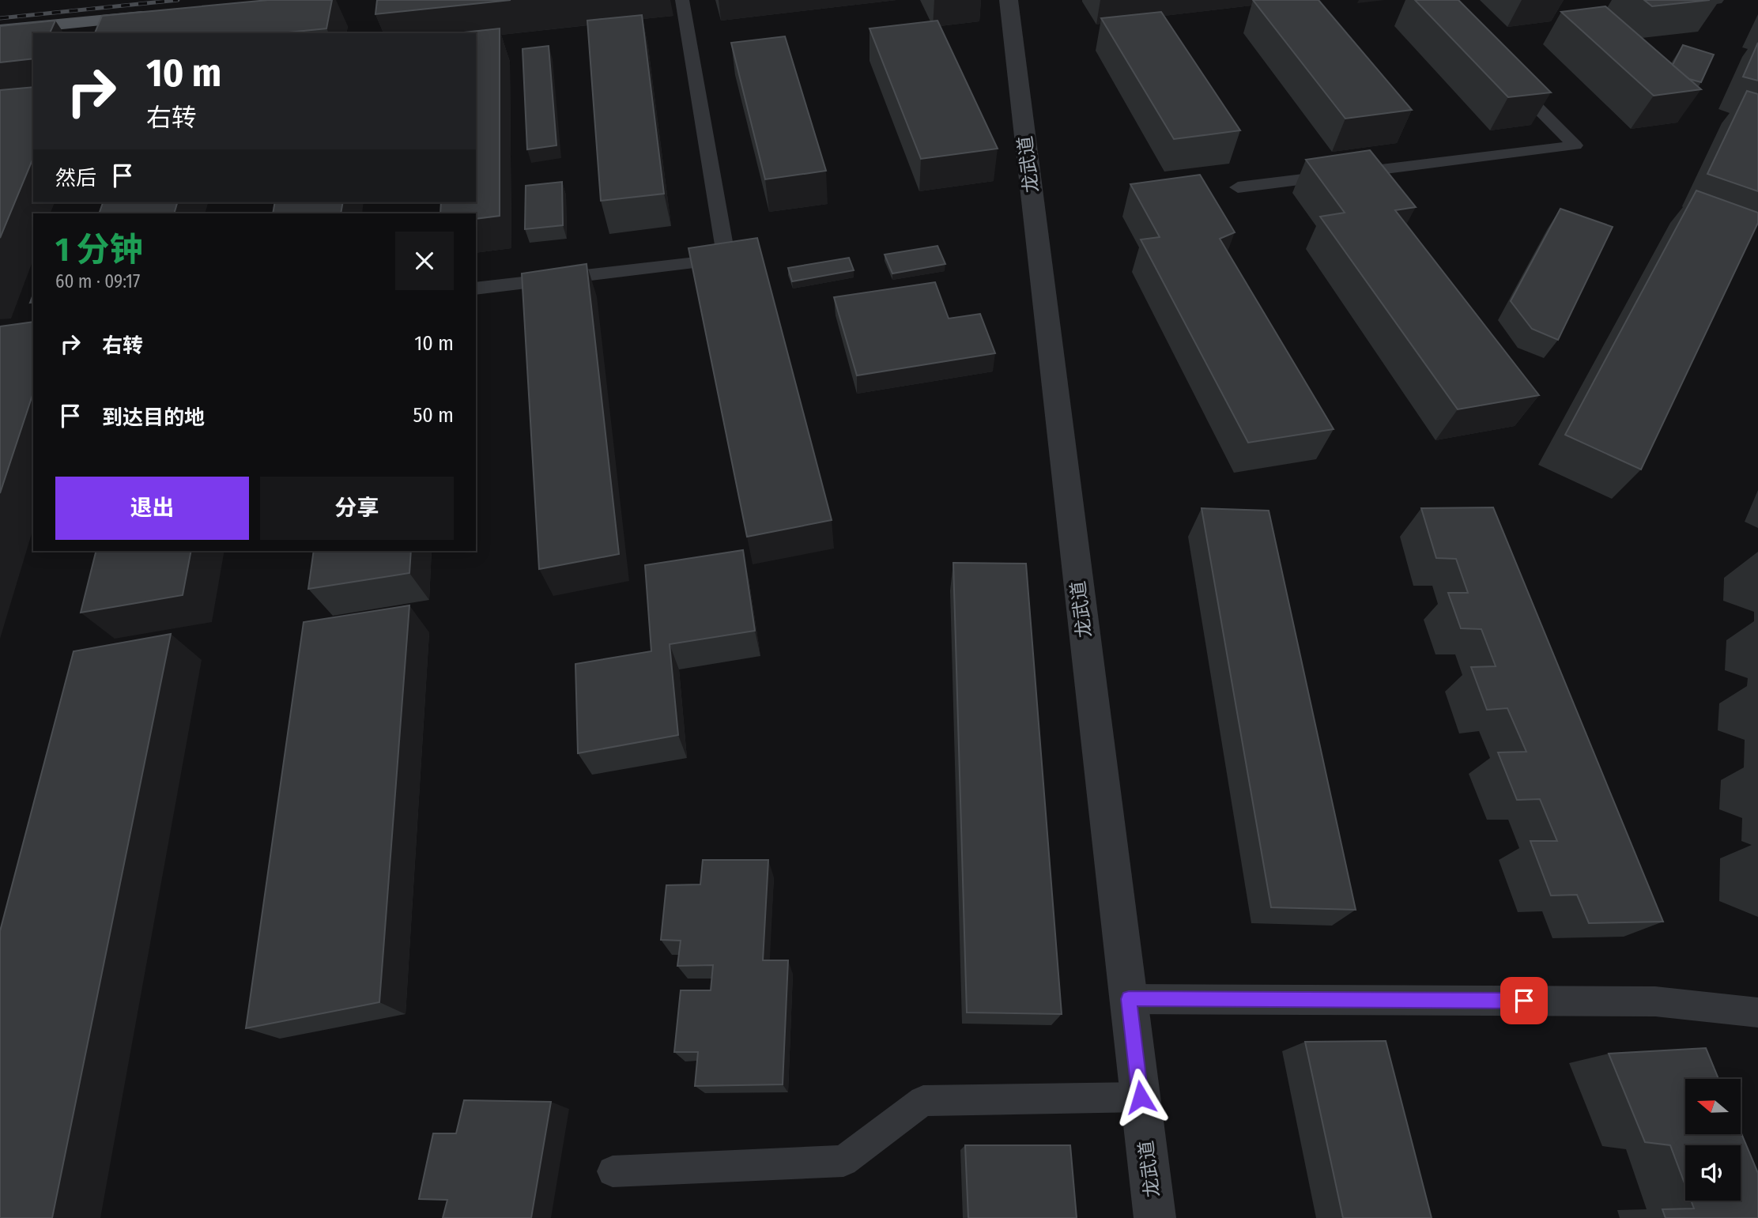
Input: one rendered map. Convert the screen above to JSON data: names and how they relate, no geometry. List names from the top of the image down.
{
  "streets": {
    "street": ["龙武道"]
  },
  "north": "left",
  "page": {
    "turn": ["10 m", "右转"],
    "then": "然后",
    "heading": ["1 分钟", "60 m · 09:17"],
    "list": [
      {
        "name": "右转",
        "value": "10 m"
      },
      {
        "name": "到达目的地",
        "value": "50 m"
      }
    ],
    "buttons": ["退出", "分享"]
  }
}
